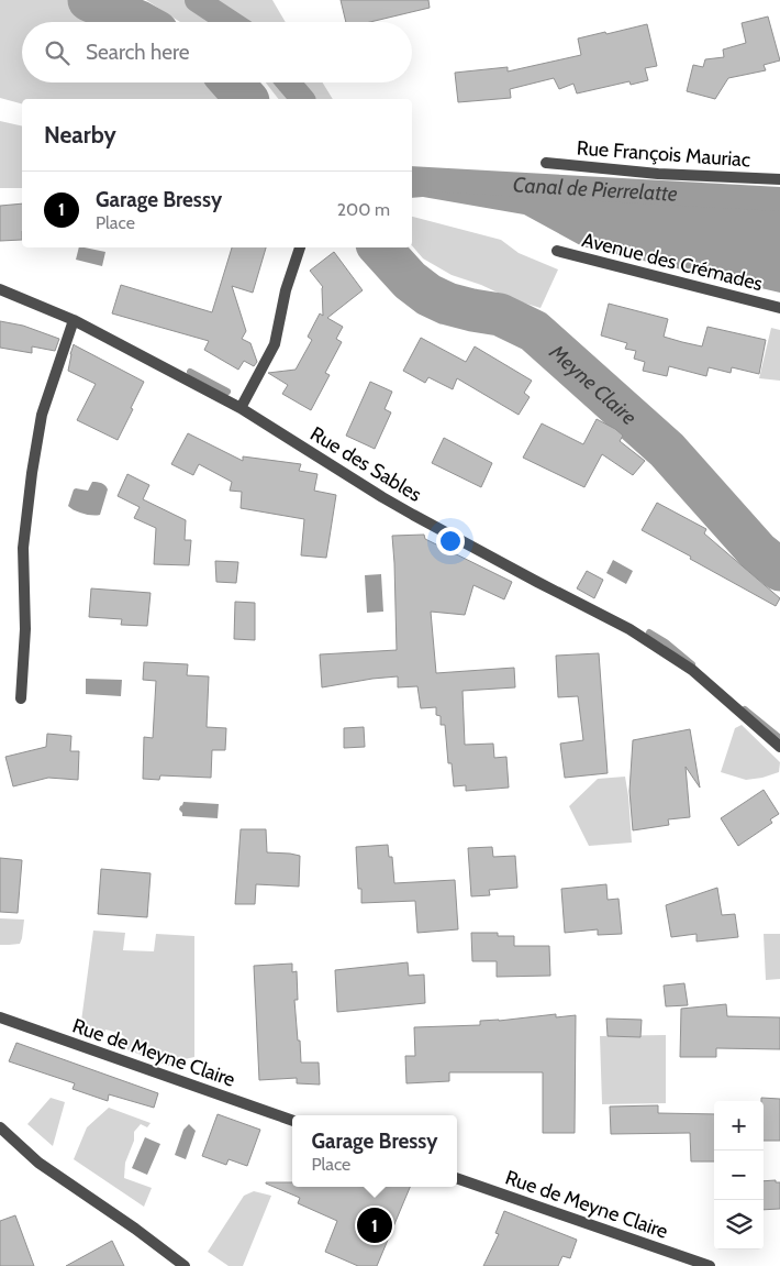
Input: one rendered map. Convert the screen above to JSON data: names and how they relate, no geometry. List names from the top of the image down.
{
  "streets": {
    "street": [
      "Rue François Mauriac",
      "Avenue des Crémades",
      "Rue des Sables",
      "Rue de Meyne Claire"
    ]
  },
  "water": ["Canal de Pierrelatte", "Meyne Claire"],
  "page": {
    "search": "Search here",
    "heading": "Nearby",
    "list": [
      {
        "mark": "1",
        "name": "Garage Bressy",
        "note": "Place",
        "value": "200 m"
      }
    ],
    "map_buttons": ["+", "−"],
    "popup": ["Garage Bressy", "Place"],
    "pins": "1"
  }
}
